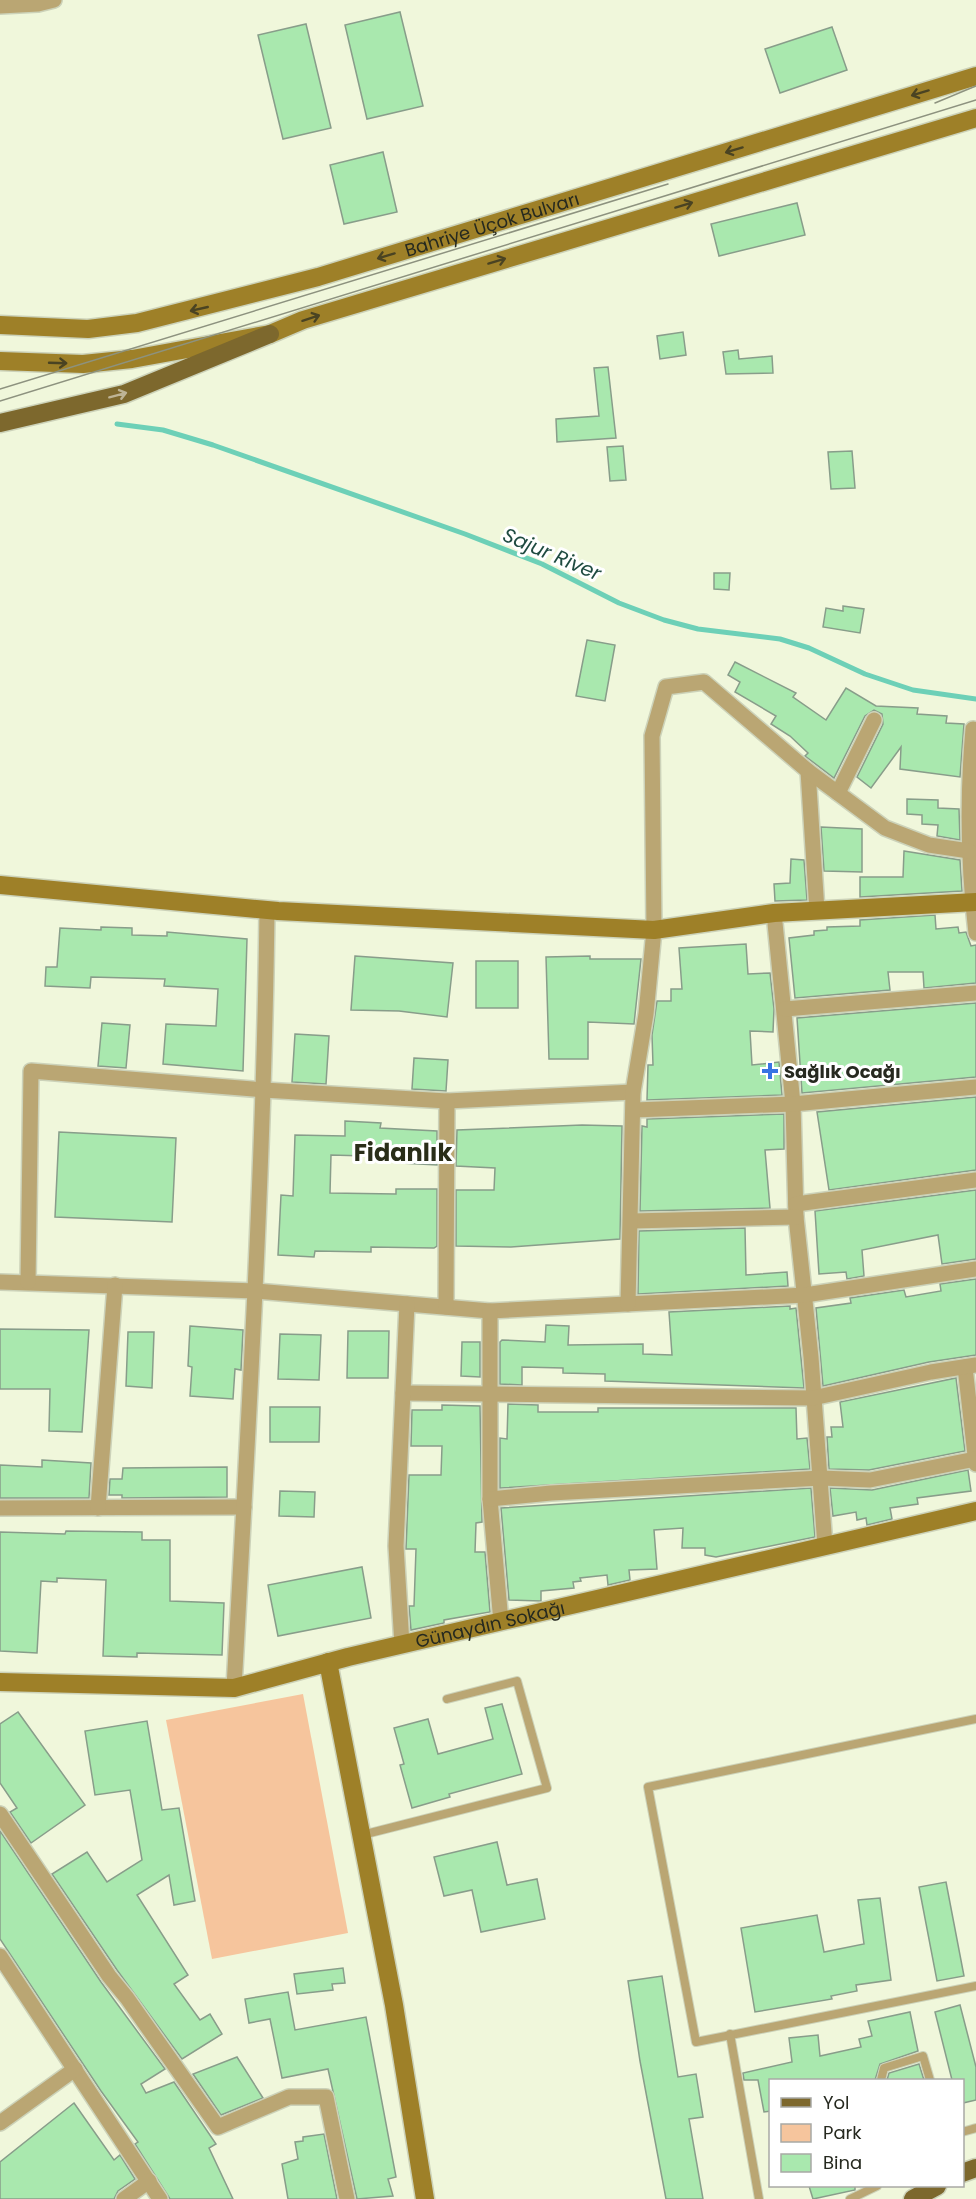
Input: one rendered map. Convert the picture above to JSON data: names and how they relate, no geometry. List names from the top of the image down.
{
  "streets": {
    "street": ["Bahriye Üçok Bulvarı", "Günaydın Sokağı"]
  },
  "districts": ["Fidanlık"],
  "water": ["Sajur River"],
  "places": {
    "health": ["Sağlık Ocağı"]
  },
  "legend": ["Yol", "Park", "Bina"]
}
